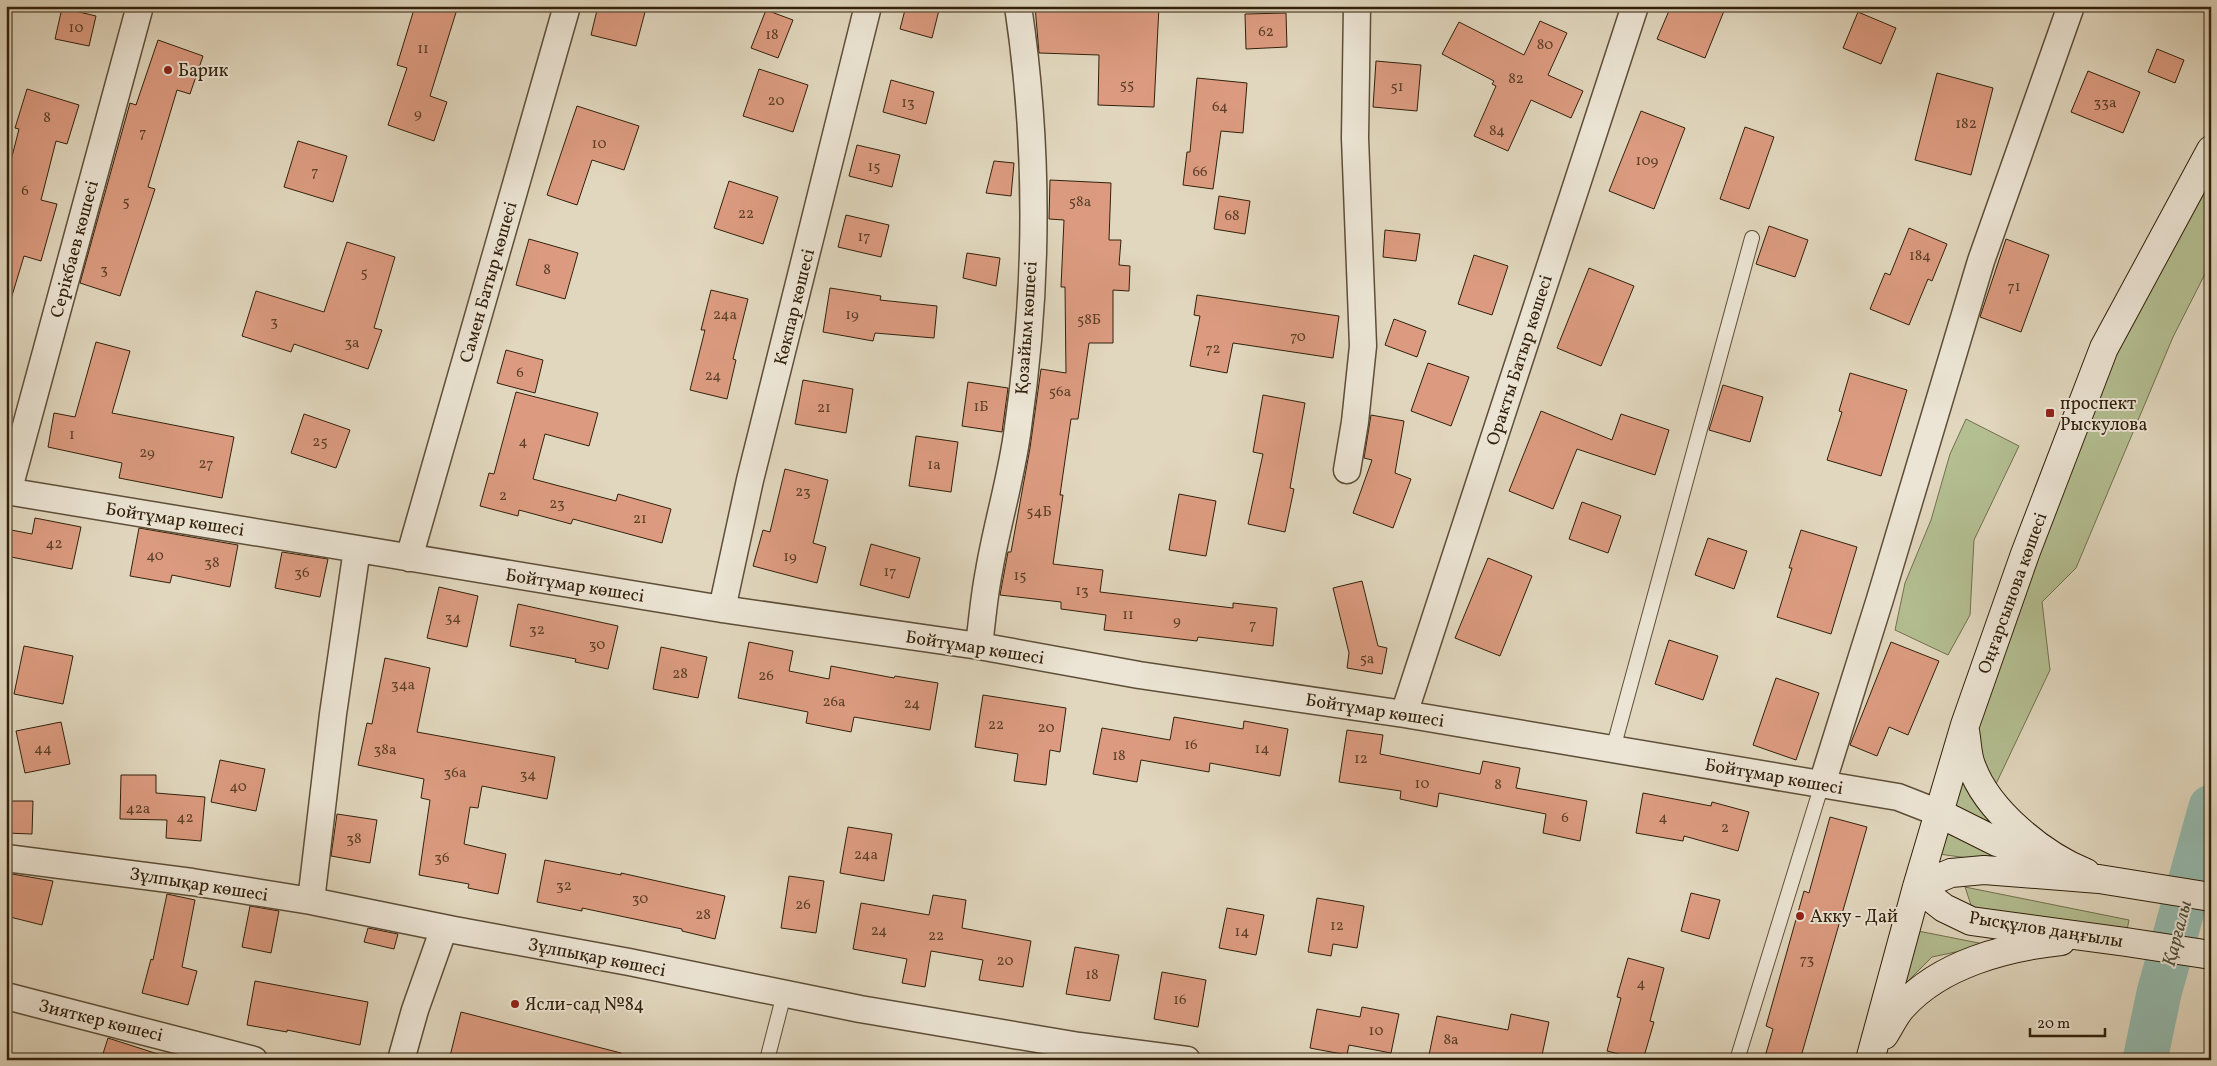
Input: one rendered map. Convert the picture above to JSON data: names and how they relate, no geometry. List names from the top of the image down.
{
  "streets": {
    "main road": ["Оңғарсынова көшесі", "Рысқұлов даңғылы"],
    "street": [
      "Серікбаев көшесі",
      "Самен Батыр көшесі",
      "Көкпар көшесі",
      "Қозайым көшесі",
      "Оракты Батыр көшесі",
      "Бойтұмар көшесі",
      "Зұлпықар көшесі",
      "Зияткер көшесі"
    ]
  },
  "crossings": [
    ["Серікбаев көшесі", "Бойтұмар көшесі"],
    ["Самен Батыр көшесі", "Бойтұмар көшесі"],
    ["Көкпар көшесі", "Бойтұмар көшесі"],
    ["Қозайым көшесі", "Бойтұмар көшесі"],
    ["Оракты Батыр көшесі", "Бойтұмар көшесі"],
    ["Бойтұмар көшесі", "Оңғарсынова көшесі"],
    ["Оңғарсынова көшесі", "Рысқұлов даңғылы"]
  ],
  "water": ["Қарғалы"],
  "places": {
    "other": ["Барик", "Акку - Дай", "Ясли-сад №84"],
    "transit": ["проспект Рыскулова"]
  },
  "house_numbers": [
    "10",
    "62",
    "18",
    "80",
    "11",
    "82",
    "55",
    "51",
    "20",
    "13",
    "33а",
    "64",
    "9",
    "8",
    "182",
    "84",
    "7",
    "10",
    "109",
    "15",
    "7",
    "66",
    "6",
    "5",
    "58а",
    "22",
    "68",
    "17",
    "184",
    "3",
    "8",
    "5",
    "71",
    "24а",
    "19",
    "58Б",
    "3",
    "70",
    "3а",
    "72",
    "6",
    "24",
    "56а",
    "1Б",
    "21",
    "1",
    "25",
    "4",
    "29",
    "27",
    "1а",
    "23",
    "2",
    "23",
    "54Б",
    "21",
    "42",
    "40",
    "19",
    "38",
    "17",
    "36",
    "15",
    "13",
    "11",
    "34",
    "9",
    "7",
    "32",
    "30",
    "5а",
    "28",
    "26",
    "34а",
    "26а",
    "24",
    "22",
    "20",
    "16",
    "44",
    "14",
    "38а",
    "18",
    "12",
    "36а",
    "34",
    "10",
    "8",
    "40",
    "42а",
    "42",
    "6",
    "4",
    "2",
    "38",
    "24а",
    "36",
    "32",
    "30",
    "26",
    "28",
    "12",
    "24",
    "14",
    "22",
    "73",
    "20",
    "18",
    "4",
    "16",
    "10",
    "8а"
  ],
  "scale_bar": "20 m"
}
